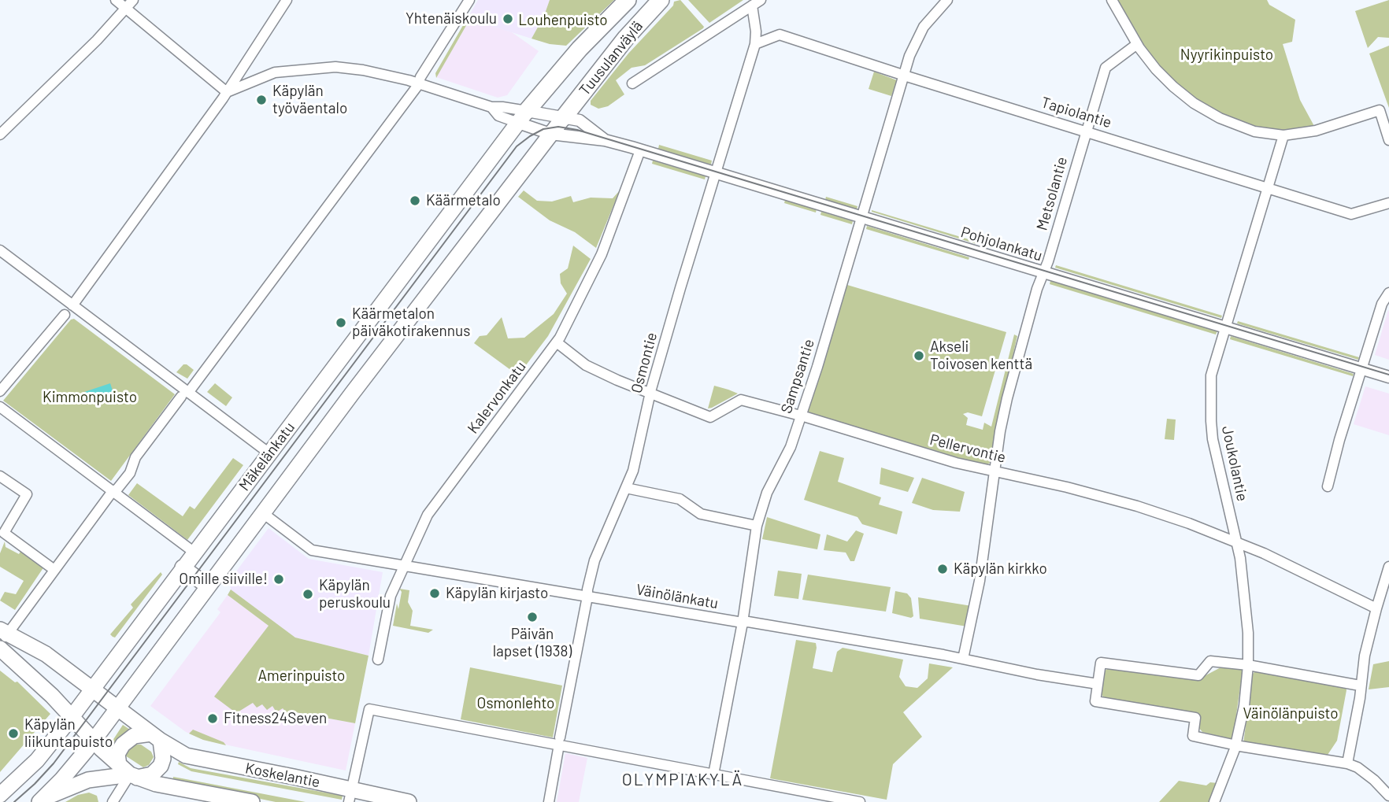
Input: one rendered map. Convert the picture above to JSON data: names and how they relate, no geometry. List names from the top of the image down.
{
  "streets": {
    "highway": ["Tuusulanväylä"],
    "main road": ["Mäkelänkatu", "Koskelantie"],
    "street": [
      "Tapiolantie",
      "Metsolantie",
      "Pohjolankatu",
      "Osmontie",
      "Sampsantie",
      "Kalervonkatu",
      "Pellervontie",
      "Joukolantie",
      "Väinölänkatu"
    ]
  },
  "crossings": [
    ["Tuusulanväylä", "Pohjolankatu"],
    ["Tuusulanväylä", "Mäkelänkatu"],
    ["Tapiolantie", "Metsolantie"],
    ["Tapiolantie", "Osmontie"],
    ["Tapiolantie", "Sampsantie"],
    ["Tapiolantie", "Joukolantie"],
    ["Metsolantie", "Pohjolankatu"],
    ["Metsolantie", "Pellervontie"],
    ["Metsolantie", "Väinölänkatu"],
    ["Pohjolankatu", "Osmontie"],
    ["Pohjolankatu", "Sampsantie"],
    ["Pohjolankatu", "Kalervonkatu"],
    ["Pohjolankatu", "Mäkelänkatu"],
    ["Pohjolankatu", "Joukolantie"],
    ["Osmontie", "Pellervontie"],
    ["Osmontie", "Väinölänkatu"],
    ["Sampsantie", "Pellervontie"],
    ["Sampsantie", "Väinölänkatu"],
    ["Kalervonkatu", "Pellervontie"],
    ["Kalervonkatu", "Väinölänkatu"],
    ["Pellervontie", "Joukolantie"],
    ["Mäkelänkatu", "Väinölänkatu"],
    ["Mäkelänkatu", "Koskelantie"]
  ],
  "districts": ["OLYMPIAKYLÄ"],
  "parks": [
    "Louhenpuisto",
    "Nyyrikinpuisto",
    "Kimmonpuisto",
    "Amerinpuisto",
    "Osmonlehto",
    "Väinölänpuisto"
  ],
  "places": [
    "Yhtenäiskoulu",
    "Käpylän työväentalo",
    "Käärmetalo",
    "Käärmetalon päiväkotirakennus",
    "Akseli Toivosen kenttä",
    "Käpylän kirkko",
    "Omille siiville!",
    "Käpylän kirjasto",
    "Käpylän peruskoulu",
    "Päivän lapset (1938)",
    "Fitness24Seven",
    "Käpylän liikuntapuisto"
  ]
}
